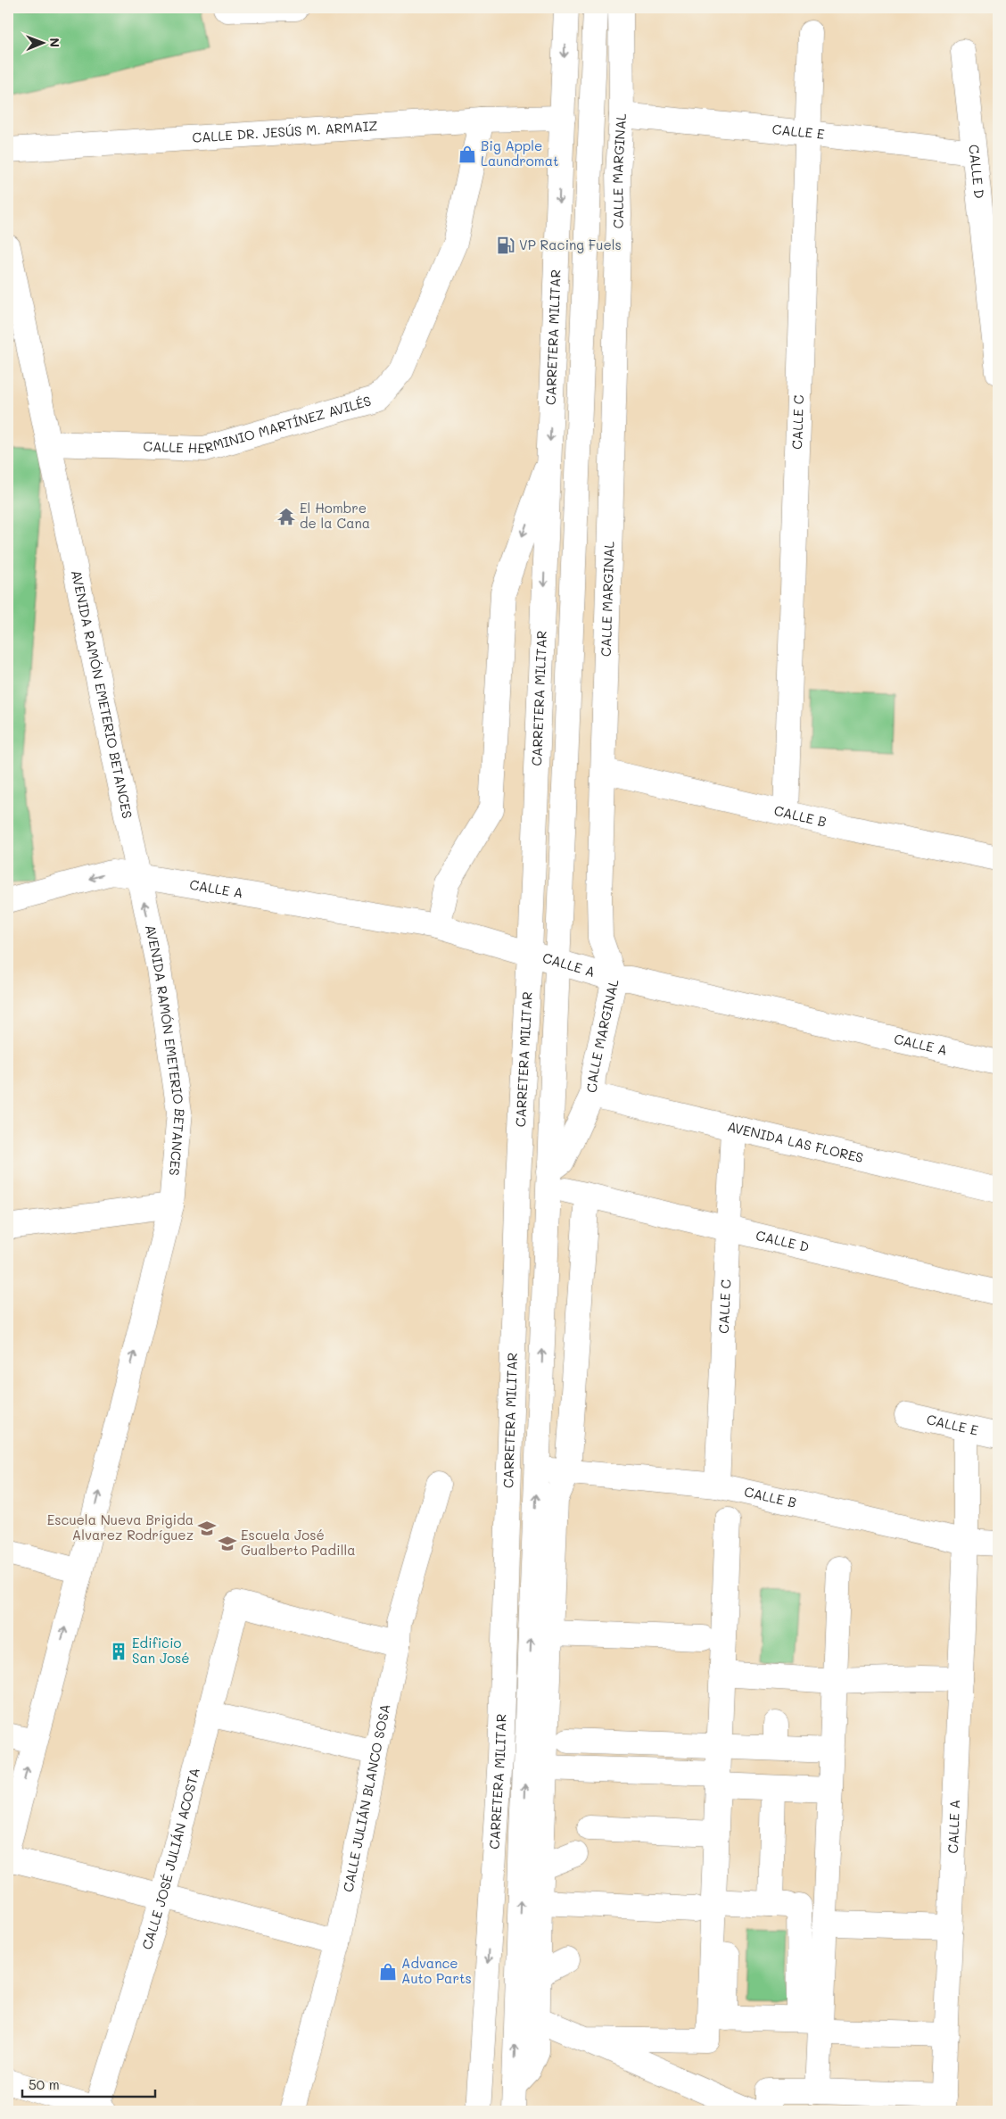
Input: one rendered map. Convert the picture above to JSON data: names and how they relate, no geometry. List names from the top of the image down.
{
  "streets": {
    "street": [
      "CALLE DR. JESÚS M. ARMAIZ",
      "CALLE E",
      "CALLE MARGINAL",
      "CALLE D",
      "CARRETERA MILITAR",
      "CALLE HERMINIO MARTÍNEZ AVILÉS",
      "CALLE C",
      "AVENIDA RAMÓN EMETERIO BETANCES",
      "CALLE B",
      "CALLE A",
      "AVENIDA LAS FLORES",
      "CALLE JULIÁN BLANCO SOSA",
      "CALLE JOSÉ JULIÁN ACOSTA"
    ]
  },
  "crossings": [
    ["CALLE DR. JESÚS M. ARMAIZ", "CARRETERA MILITAR"],
    ["CALLE DR. JESÚS M. ARMAIZ", "CALLE HERMINIO MARTÍNEZ AVILÉS"],
    ["CALLE E", "CALLE MARGINAL"],
    ["CALLE E", "CALLE D"],
    ["CALLE E", "CALLE C"],
    ["CALLE E", "CALLE A"],
    ["CALLE MARGINAL", "CARRETERA MILITAR"],
    ["CALLE MARGINAL", "CALLE B"],
    ["CALLE MARGINAL", "CALLE A"],
    ["CALLE MARGINAL", "AVENIDA LAS FLORES"],
    ["CALLE D", "CALLE C"],
    ["CALLE D", "CALLE B"],
    ["CARRETERA MILITAR", "CALLE B"],
    ["CARRETERA MILITAR", "CALLE A"],
    ["CALLE HERMINIO MARTÍNEZ AVILÉS", "AVENIDA RAMÓN EMETERIO BETANCES"],
    ["CALLE C", "CALLE B"],
    ["CALLE C", "AVENIDA LAS FLORES"],
    ["AVENIDA RAMÓN EMETERIO BETANCES", "CALLE A"],
    ["CALLE B", "CALLE A"],
    ["CALLE JULIÁN BLANCO SOSA", "CALLE JOSÉ JULIÁN ACOSTA"]
  ],
  "one_way": ["AVENIDA RAMÓN EMETERIO BETANCES"],
  "places": {
    "shop": ["Big Apple Laundromat", "Advance Auto Parts"],
    "fuel station": ["VP Racing Fuels"],
    "temple": ["El Hombre de la Cana"],
    "school or university": ["Escuela Nueva Brigida Alvarez Rodríguez", "Escuela José Gualberto Padilla"],
    "building": ["Edificio San José"]
  },
  "scale_bar": "50 m",
  "north": "right"
}
